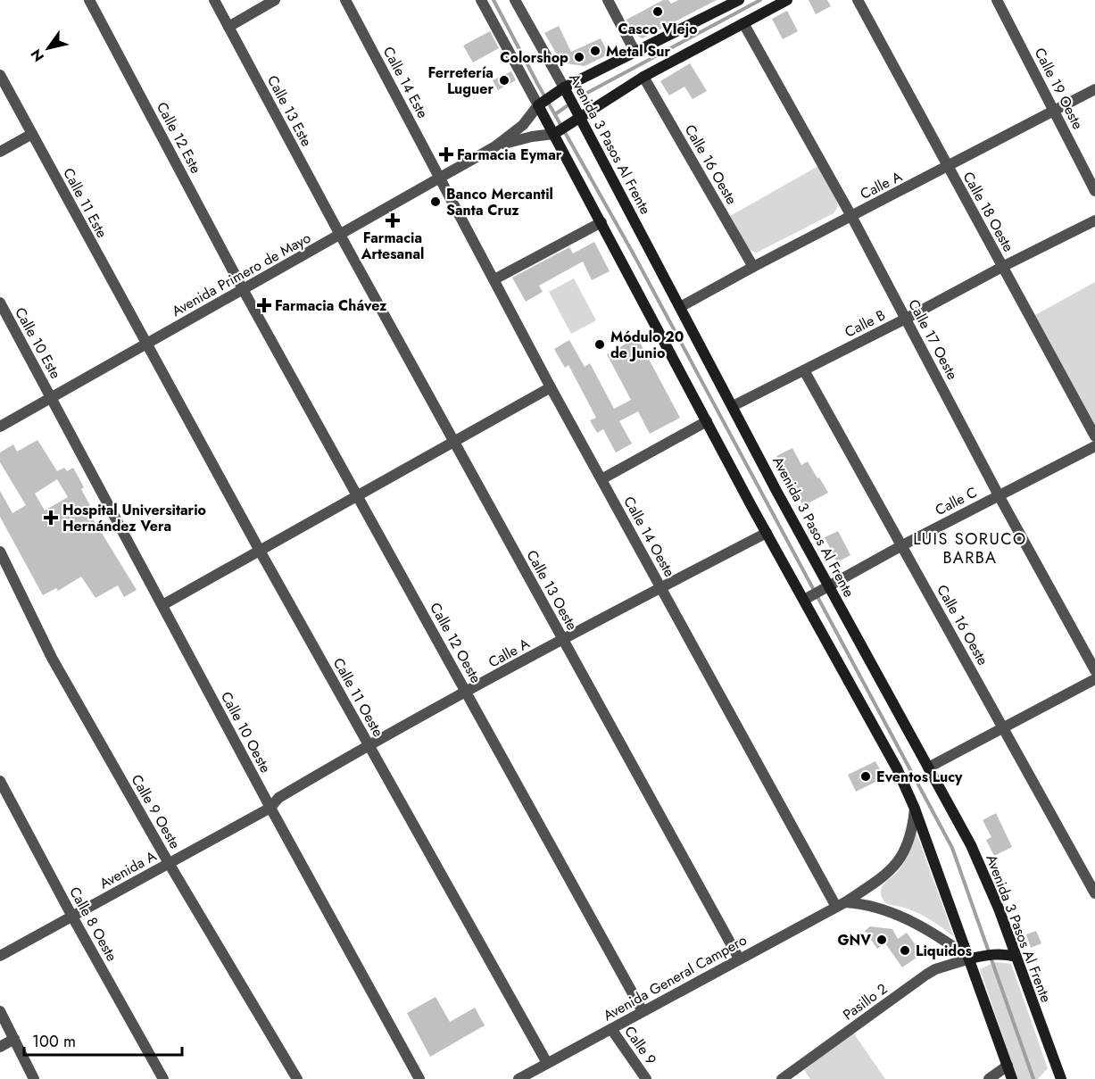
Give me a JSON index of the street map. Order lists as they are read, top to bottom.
{
  "streets": {
    "main road": ["Avenida 3 Pasos Al Frente"],
    "street": [
      "Calle 14 Este",
      "Calle 19 Oeste",
      "Calle 13 Este",
      "Calle 12 Este",
      "Calle 16 Oeste",
      "Calle A",
      "Calle 11 Este",
      "Calle 18 Oeste",
      "Avenida Primero de Mayo",
      "Calle B",
      "Calle 17 Oeste",
      "Calle 10 Este",
      "Calle C",
      "Calle 14 Oeste",
      "Calle 13 Oeste",
      "Calle 12 Oeste",
      "Calle 11 Oeste",
      "Calle 10 Oeste",
      "Calle 9 Oeste",
      "Avenida A",
      "Calle 8 Oeste",
      "Avenida General Campero",
      "Pasillo 2",
      "Calle 9"
    ]
  },
  "crossings": [
    ["Calle 14 Este", "Avenida Primero de Mayo"],
    ["Calle 14 Este", "Calle 14 Oeste"],
    ["Calle 19 Oeste", "Calle A"],
    ["Calle 13 Este", "Avenida Primero de Mayo"],
    ["Calle 13 Este", "Calle 13 Oeste"],
    ["Calle 12 Este", "Avenida Primero de Mayo"],
    ["Calle 12 Este", "Calle 12 Oeste"],
    ["Avenida 3 Pasos Al Frente", "Calle A"],
    ["Avenida 3 Pasos Al Frente", "Avenida Primero de Mayo"],
    ["Avenida 3 Pasos Al Frente", "Calle B"],
    ["Avenida 3 Pasos Al Frente", "Calle C"],
    ["Avenida 3 Pasos Al Frente", "Avenida General Campero"],
    ["Avenida 3 Pasos Al Frente", "Pasillo 2"],
    ["Calle 16 Oeste", "Calle A"],
    ["Calle 16 Oeste", "Calle B"],
    ["Calle 16 Oeste", "Calle C"],
    ["Calle A", "Calle 18 Oeste"],
    ["Calle A", "Calle 17 Oeste"],
    ["Calle A", "Calle 14 Oeste"],
    ["Calle A", "Calle 13 Oeste"],
    ["Calle A", "Calle 12 Oeste"],
    ["Calle A", "Calle 11 Oeste"],
    ["Calle A", "Calle 10 Oeste"],
    ["Calle A", "Avenida A"],
    ["Calle 11 Este", "Avenida Primero de Mayo"],
    ["Calle 11 Este", "Calle 11 Oeste"],
    ["Calle 18 Oeste", "Calle B"],
    ["Avenida Primero de Mayo", "Calle 10 Este"],
    ["Avenida Primero de Mayo", "Calle 14 Oeste"],
    ["Avenida Primero de Mayo", "Calle 13 Oeste"],
    ["Avenida Primero de Mayo", "Calle 12 Oeste"],
    ["Avenida Primero de Mayo", "Calle 11 Oeste"],
    ["Avenida Primero de Mayo", "Calle 10 Oeste"],
    ["Calle B", "Calle 17 Oeste"],
    ["Calle 17 Oeste", "Calle C"],
    ["Calle 10 Este", "Calle 10 Oeste"],
    ["Calle 14 Oeste", "Avenida General Campero"],
    ["Calle 13 Oeste", "Avenida General Campero"],
    ["Calle 12 Oeste", "Avenida General Campero"],
    ["Calle 11 Oeste", "Avenida General Campero"],
    ["Calle 10 Oeste", "Avenida A"],
    ["Calle 9 Oeste", "Avenida A"],
    ["Avenida A", "Calle 8 Oeste"],
    ["Avenida General Campero", "Calle 9"]
  ],
  "districts": ["LUIS SORUCO BARBA"],
  "places": {
    "other": [
      "Casco VIejo",
      "Metal Sur",
      "Colorshop",
      "Ferretería Luguer",
      "Banco Mercantil Santa Cruz",
      "Módulo 20 de Junio",
      "Eventos Lucy",
      "GNV",
      "Liquidos"
    ],
    "health": [
      "Farmacia Eymar",
      "Farmacia Artesanal",
      "Farmacia Chávez",
      "Hospital Universitario Hernández Vera"
    ]
  },
  "scale_bar": "100 m",
  "north": "bottom left"
}
